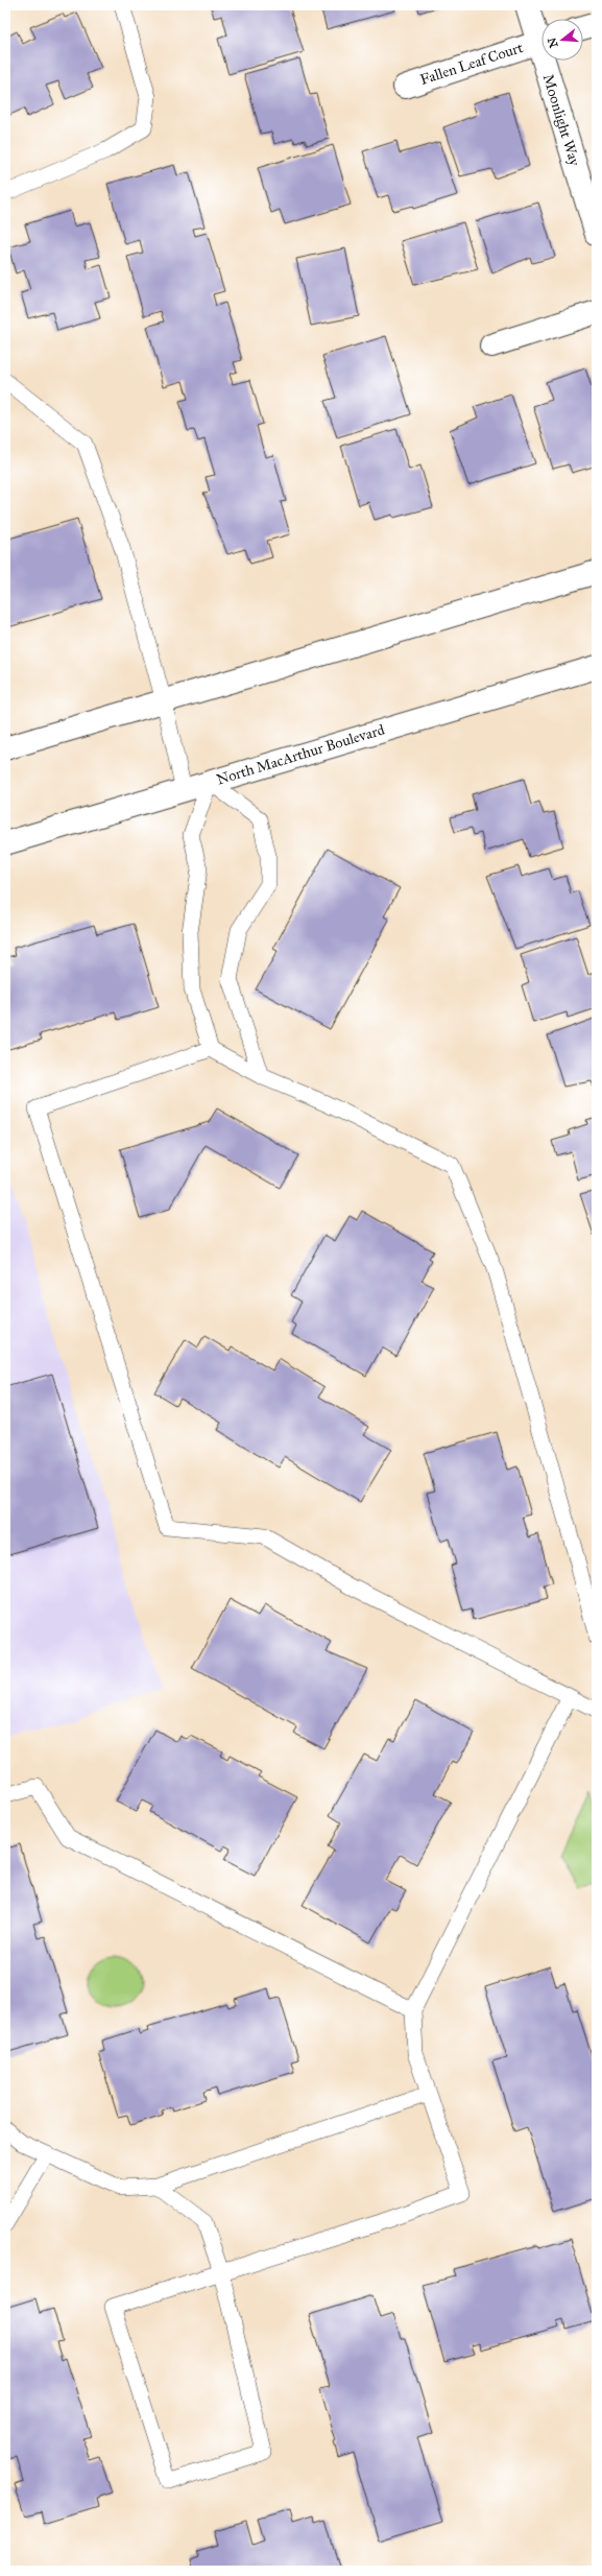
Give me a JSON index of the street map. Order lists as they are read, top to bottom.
{
  "streets": {
    "main road": ["Fallen Leaf Court", "Moonlight Way", "North MacArthur Boulevard"]
  },
  "north": "left"
}
